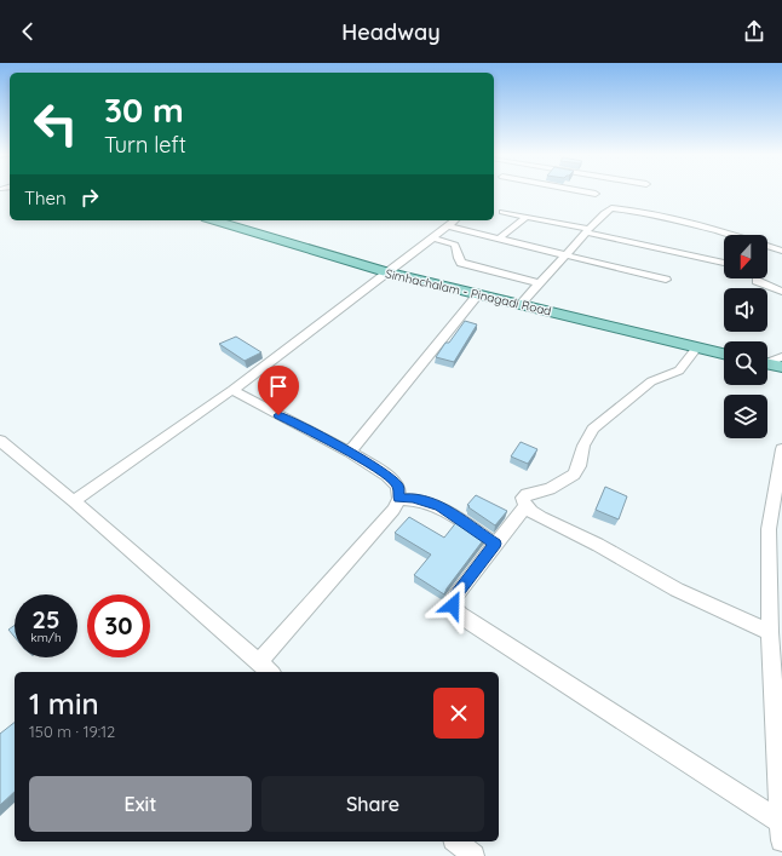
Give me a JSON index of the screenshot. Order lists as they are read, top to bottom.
{
  "streets": {
    "main road": ["Simhachalam - Pinagadi Road"]
  },
  "north": "bottom",
  "page": {
    "header": "Headway",
    "turn": ["30 m", "Turn left"],
    "then": "Then",
    "speed": "25 km/h",
    "limit": "30",
    "heading": ["1 min", "150 m · 19:12"],
    "buttons": ["Exit", "Share"]
  }
}
